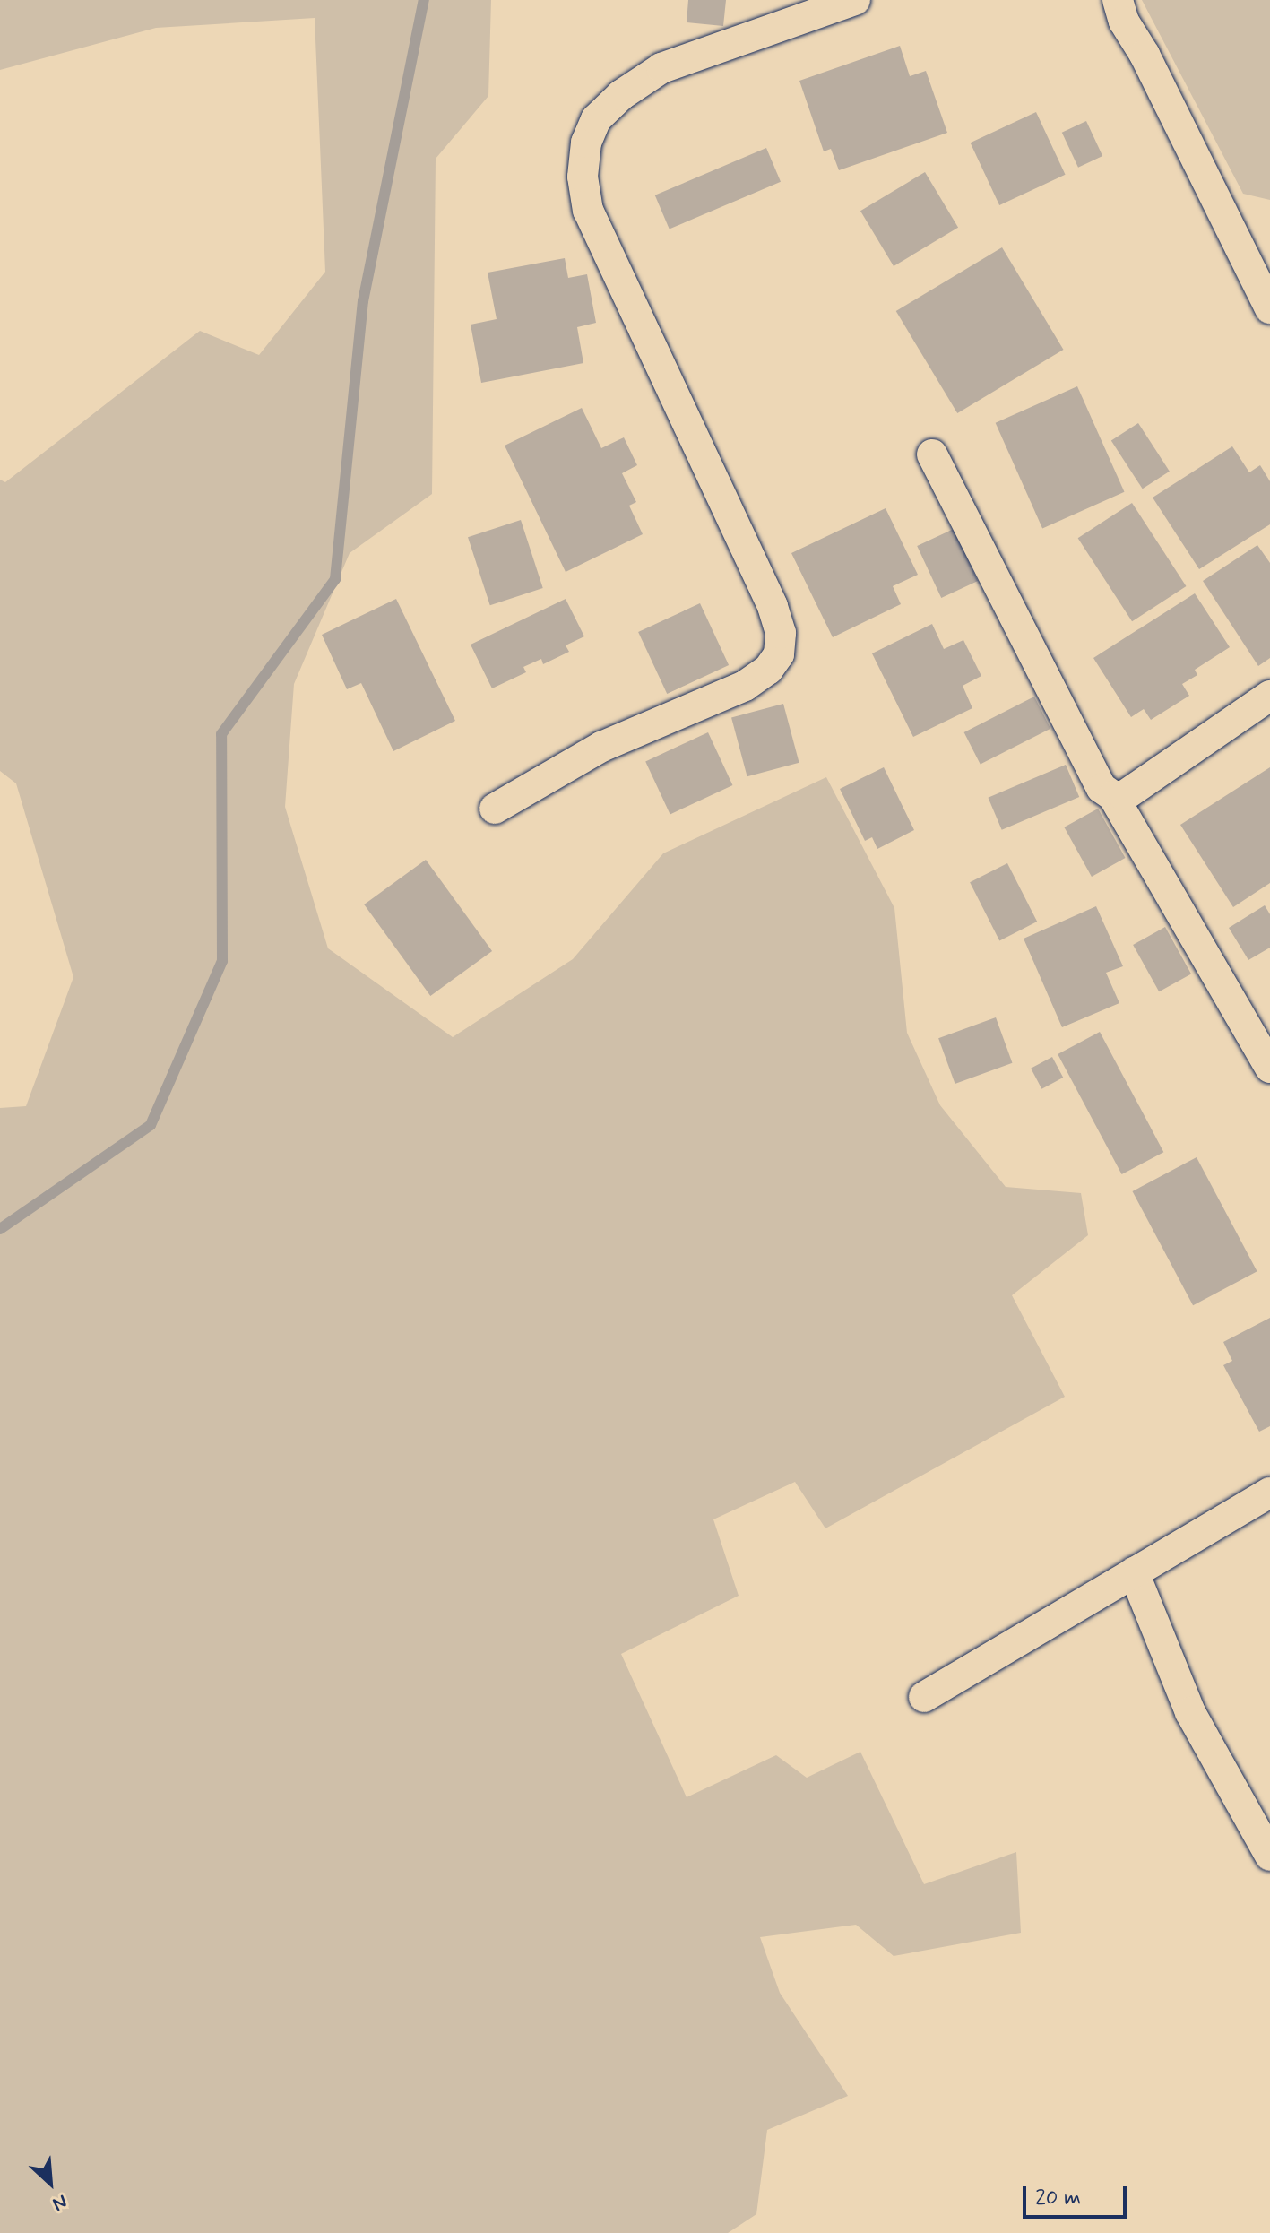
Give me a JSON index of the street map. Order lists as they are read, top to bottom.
{
  "scale_bar": "20 m",
  "north": "bottom right"
}
